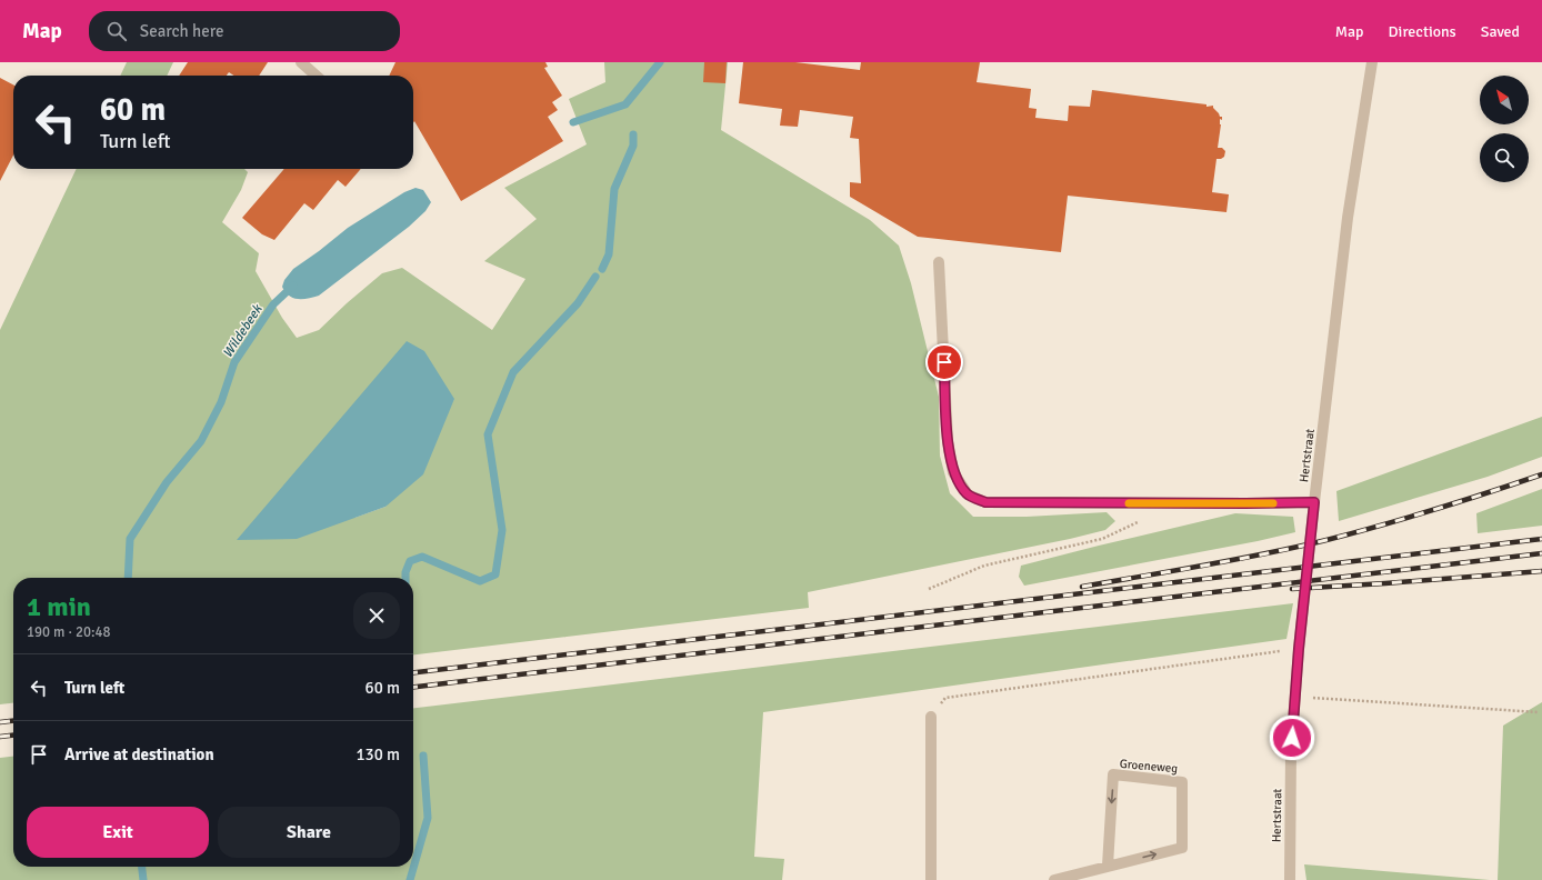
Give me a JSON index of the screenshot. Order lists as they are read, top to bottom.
{
  "streets": {
    "street": ["Hertstraat", "Groeneweg"]
  },
  "water": ["Wildebeek"],
  "north": "top left",
  "page": {
    "header": "Map",
    "search": "Search here",
    "nav": ["Map", "Directions", "Saved"],
    "turn": ["60 m", "Turn left"],
    "heading": ["1 min", "190 m · 20:48"],
    "list": [
      {
        "name": "Turn left",
        "value": "60 m"
      },
      {
        "name": "Arrive at destination",
        "value": "130 m"
      }
    ],
    "buttons": ["Exit", "Share"]
  }
}
